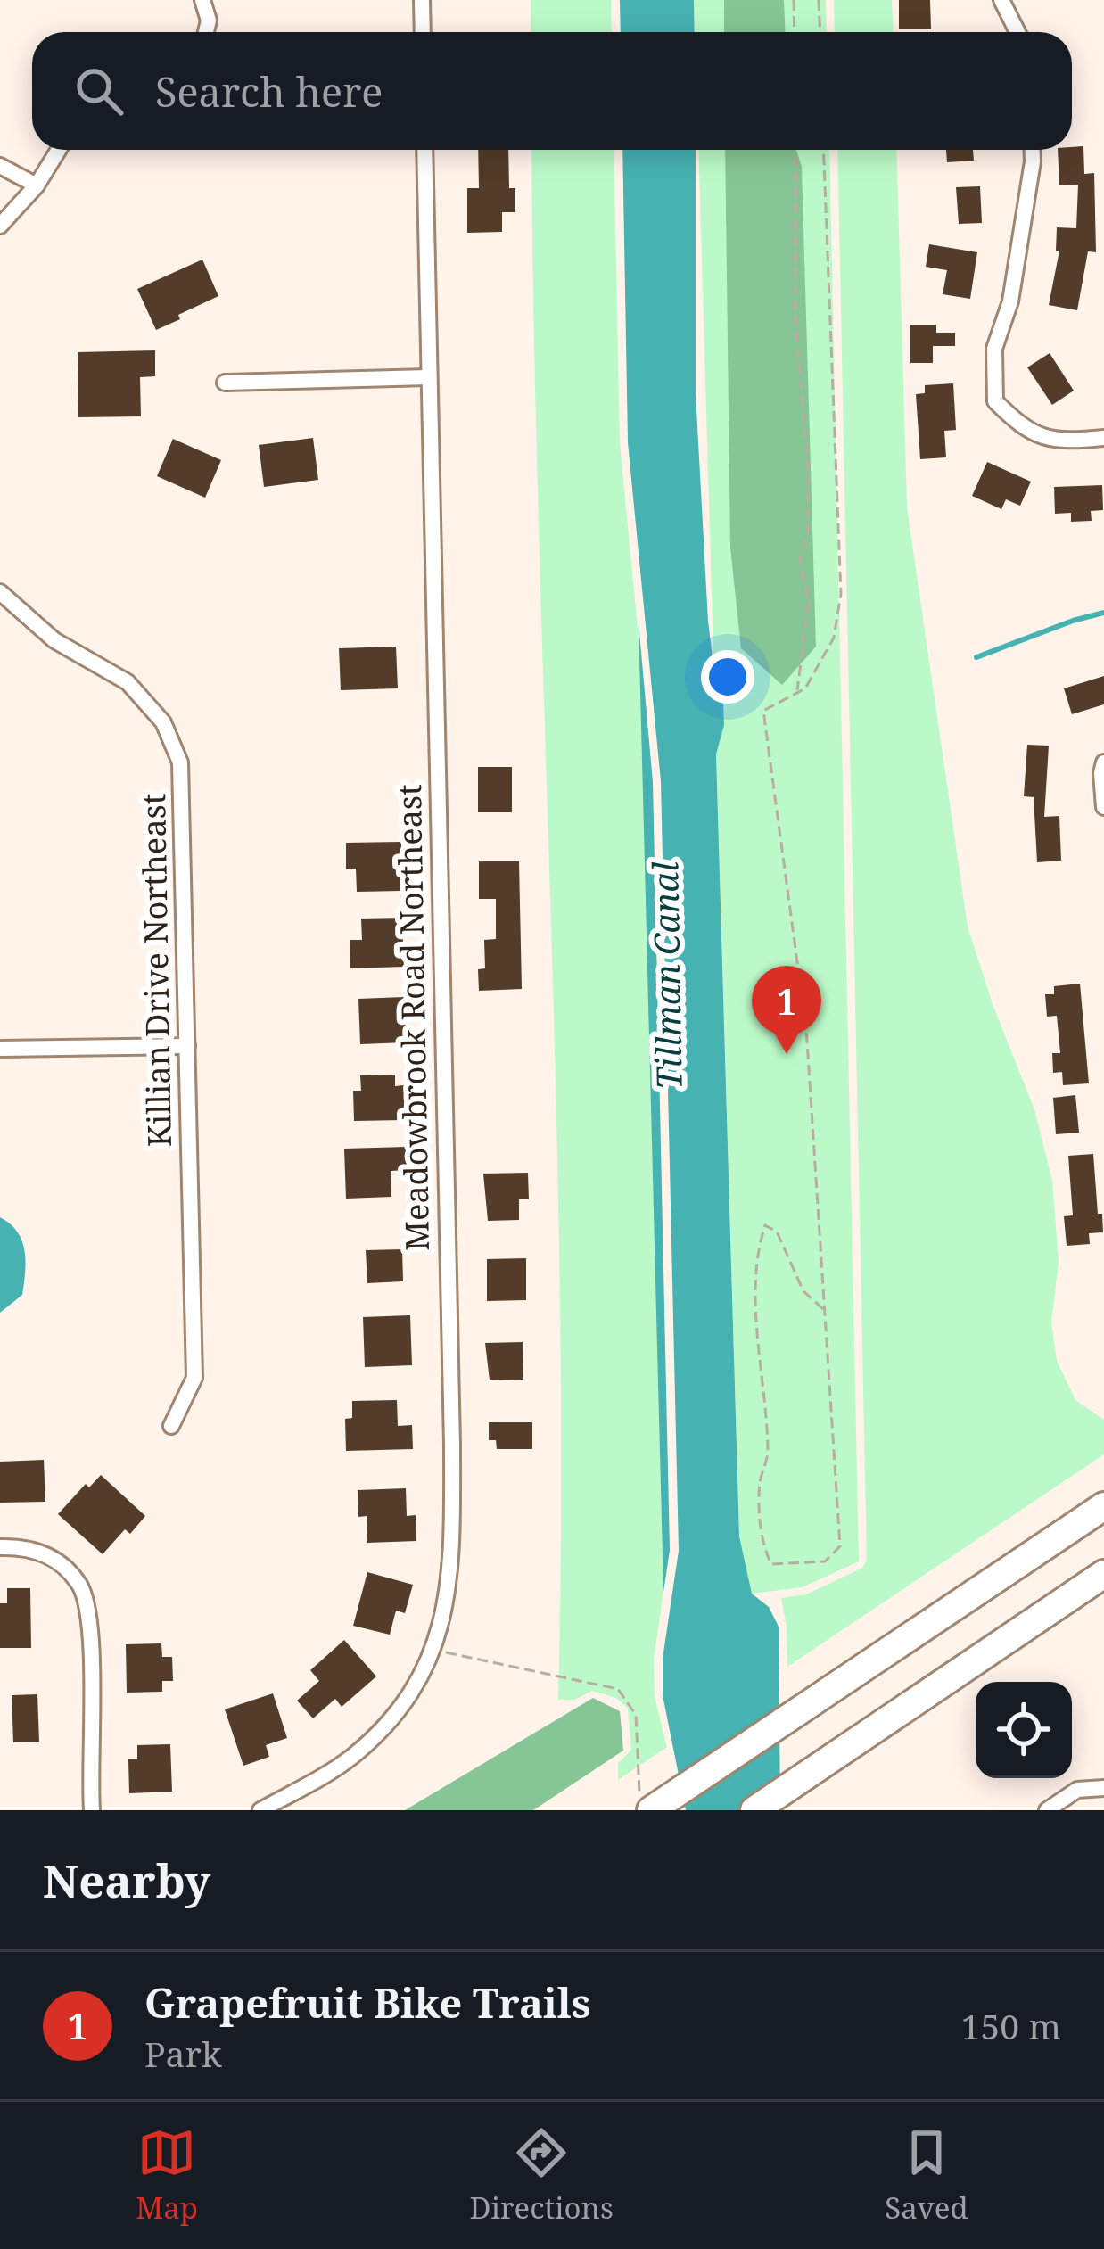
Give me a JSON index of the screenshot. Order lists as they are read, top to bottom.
{
  "streets": {
    "street": ["Killian Drive Northeast", "Meadowbrook Road Northeast"]
  },
  "water": ["Tillman Canal"],
  "page": {
    "search": "Search here",
    "pins": "1",
    "heading": "Nearby",
    "list": [
      {
        "mark": "1",
        "name": "Grapefruit Bike Trails",
        "note": "Park",
        "value": "150 m"
      }
    ],
    "nav": ["Map", "Directions", "Saved"]
  }
}
